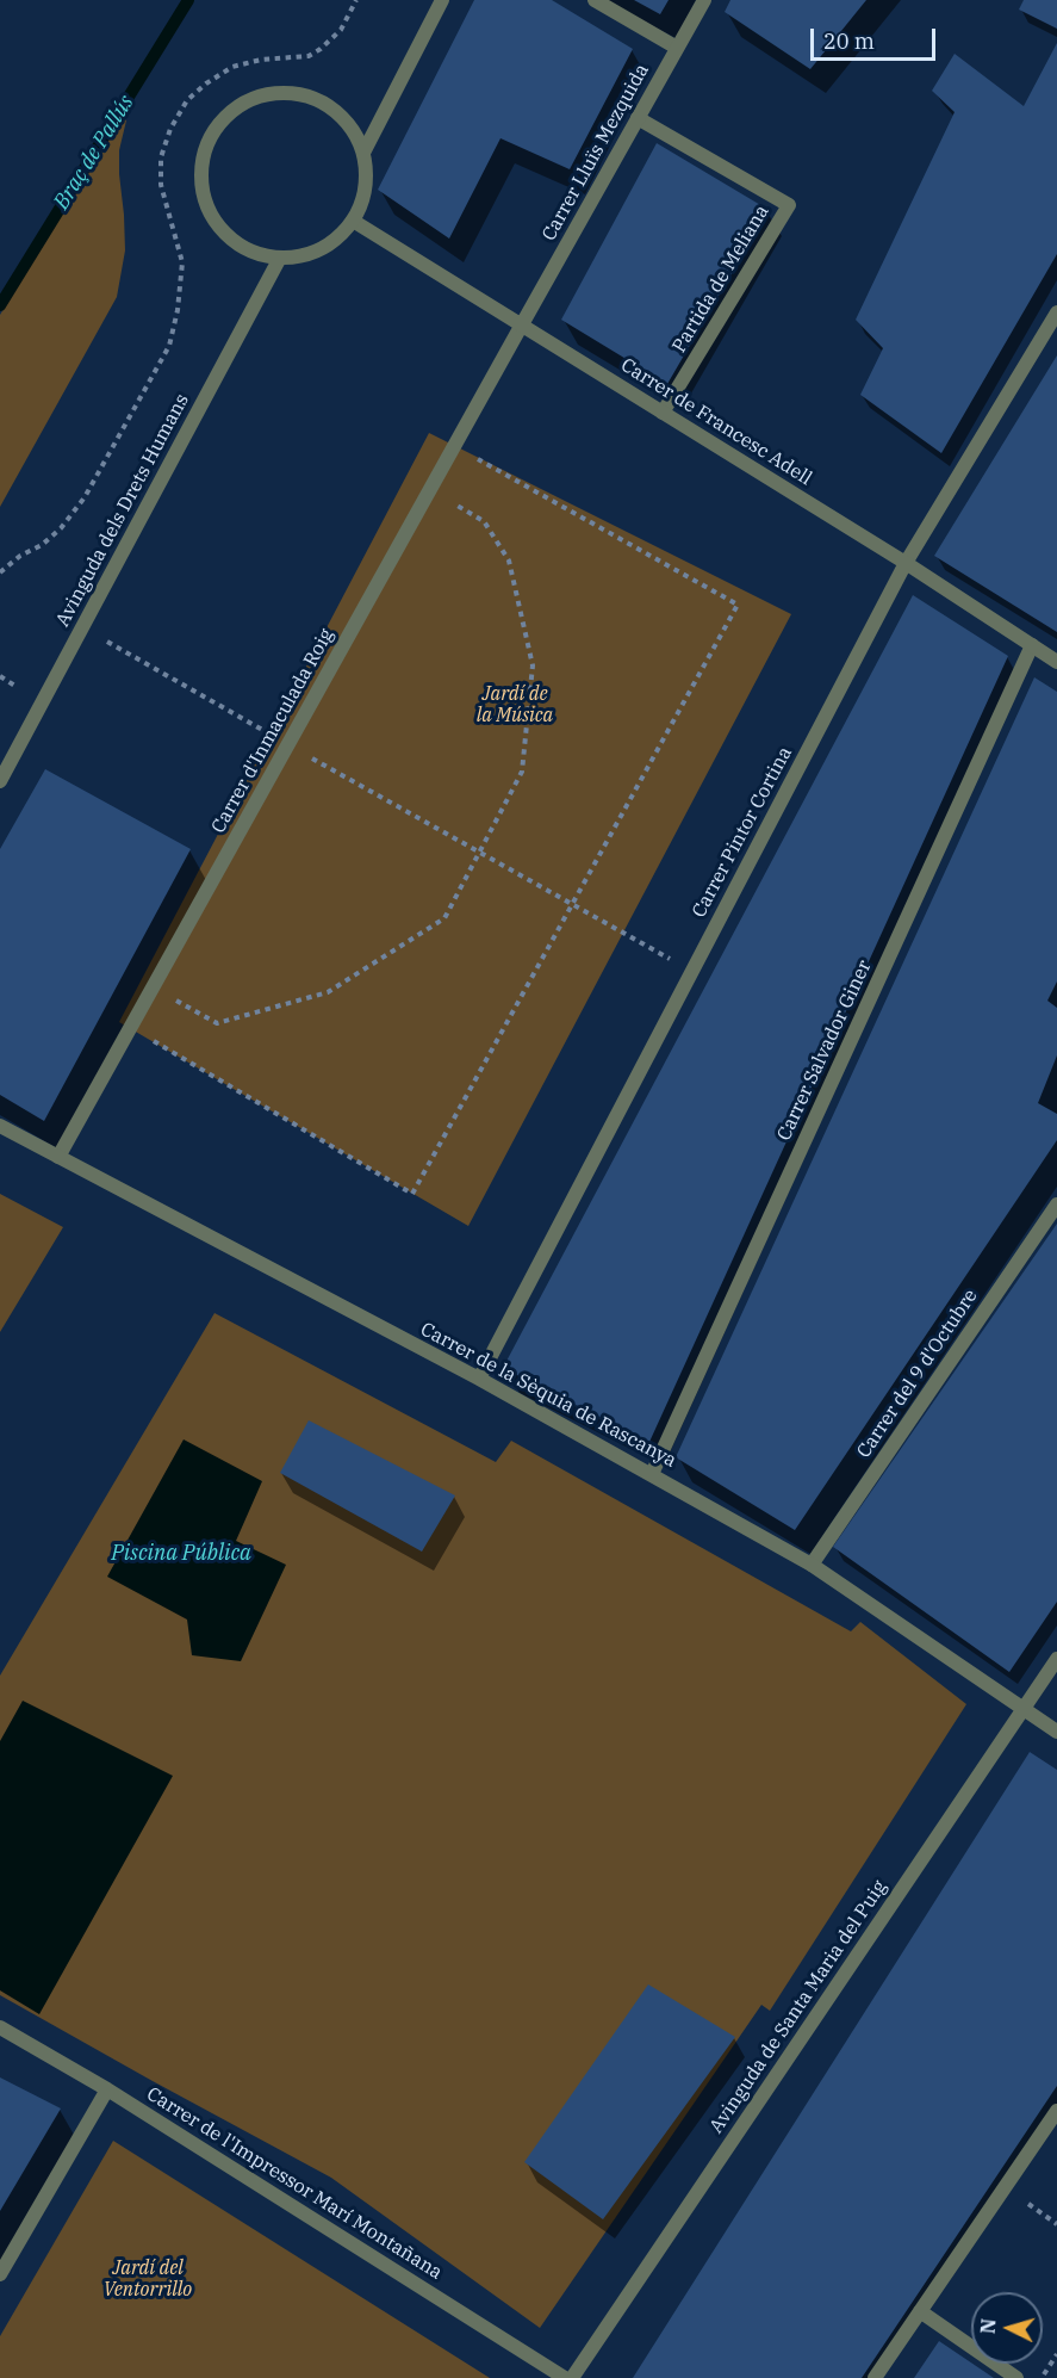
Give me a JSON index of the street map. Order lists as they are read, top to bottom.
{
  "streets": {
    "street": [
      "Carrer Lluïs Mezquida",
      "Partida de Meliana",
      "Carrer de Francesc Adell",
      "Avinguda dels Drets Humans",
      "Carrer d'Inmaculada Roig",
      "Carrer Pintor Cortina",
      "Carrer Salvador Giner",
      "Carrer del 9 d'Octubre",
      "Carrer de la Sèquia de Rascanya",
      "Avinguda de Santa Maria del Puig",
      "Carrer de l'Impressor Marí Montañana"
    ]
  },
  "crossings": [
    ["Carrer Lluïs Mezquida", "Partida de Meliana"],
    ["Carrer Lluïs Mezquida", "Carrer de Francesc Adell"],
    ["Carrer Lluïs Mezquida", "Carrer d'Inmaculada Roig"],
    ["Partida de Meliana", "Carrer de Francesc Adell"],
    ["Carrer de Francesc Adell", "Avinguda dels Drets Humans"],
    ["Carrer de Francesc Adell", "Carrer d'Inmaculada Roig"],
    ["Carrer de Francesc Adell", "Carrer Pintor Cortina"],
    ["Carrer de Francesc Adell", "Carrer Salvador Giner"],
    ["Carrer d'Inmaculada Roig", "Carrer de la Sèquia de Rascanya"],
    ["Carrer Pintor Cortina", "Carrer de la Sèquia de Rascanya"],
    ["Carrer Salvador Giner", "Carrer de la Sèquia de Rascanya"],
    ["Carrer del 9 d'Octubre", "Carrer de la Sèquia de Rascanya"],
    ["Carrer de la Sèquia de Rascanya", "Avinguda de Santa Maria del Puig"]
  ],
  "water": ["Braç de Pallús", "Piscina Pública"],
  "parks": ["Jardí de la Música", "Jardí del Ventorrillo"],
  "scale_bar": "20 m",
  "north": "left"
}
